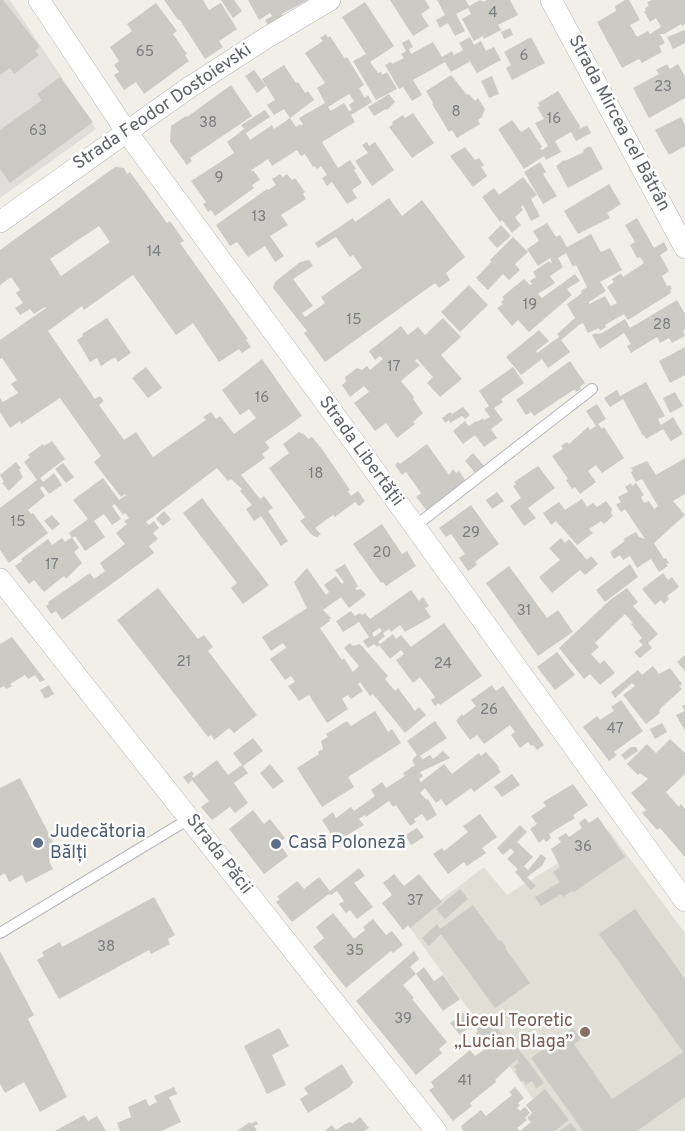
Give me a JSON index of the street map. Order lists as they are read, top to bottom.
{
  "streets": {
    "street": [
      "Strada Fеodor Dostoievski",
      "Strada Mircea cel Bătrân",
      "Strada Libertății",
      "Strada Păcii"
    ]
  },
  "crossings": [
    ["Strada Fеodor Dostoievski", "Strada Libertății"]
  ],
  "places": ["Judecătoria Bălți", "Casā Polonezā", "Liceul Teoretic „Lucian Blaga”"],
  "house_numbers": [
    "4",
    "65",
    "6",
    "23",
    "8",
    "16",
    "38",
    "63",
    "9",
    "13",
    "14",
    "19",
    "15",
    "28",
    "17",
    "16",
    "18",
    "15",
    "29",
    "20",
    "17",
    "31",
    "21",
    "24",
    "26",
    "47",
    "36",
    "37",
    "38",
    "35",
    "39",
    "41"
  ]
}
